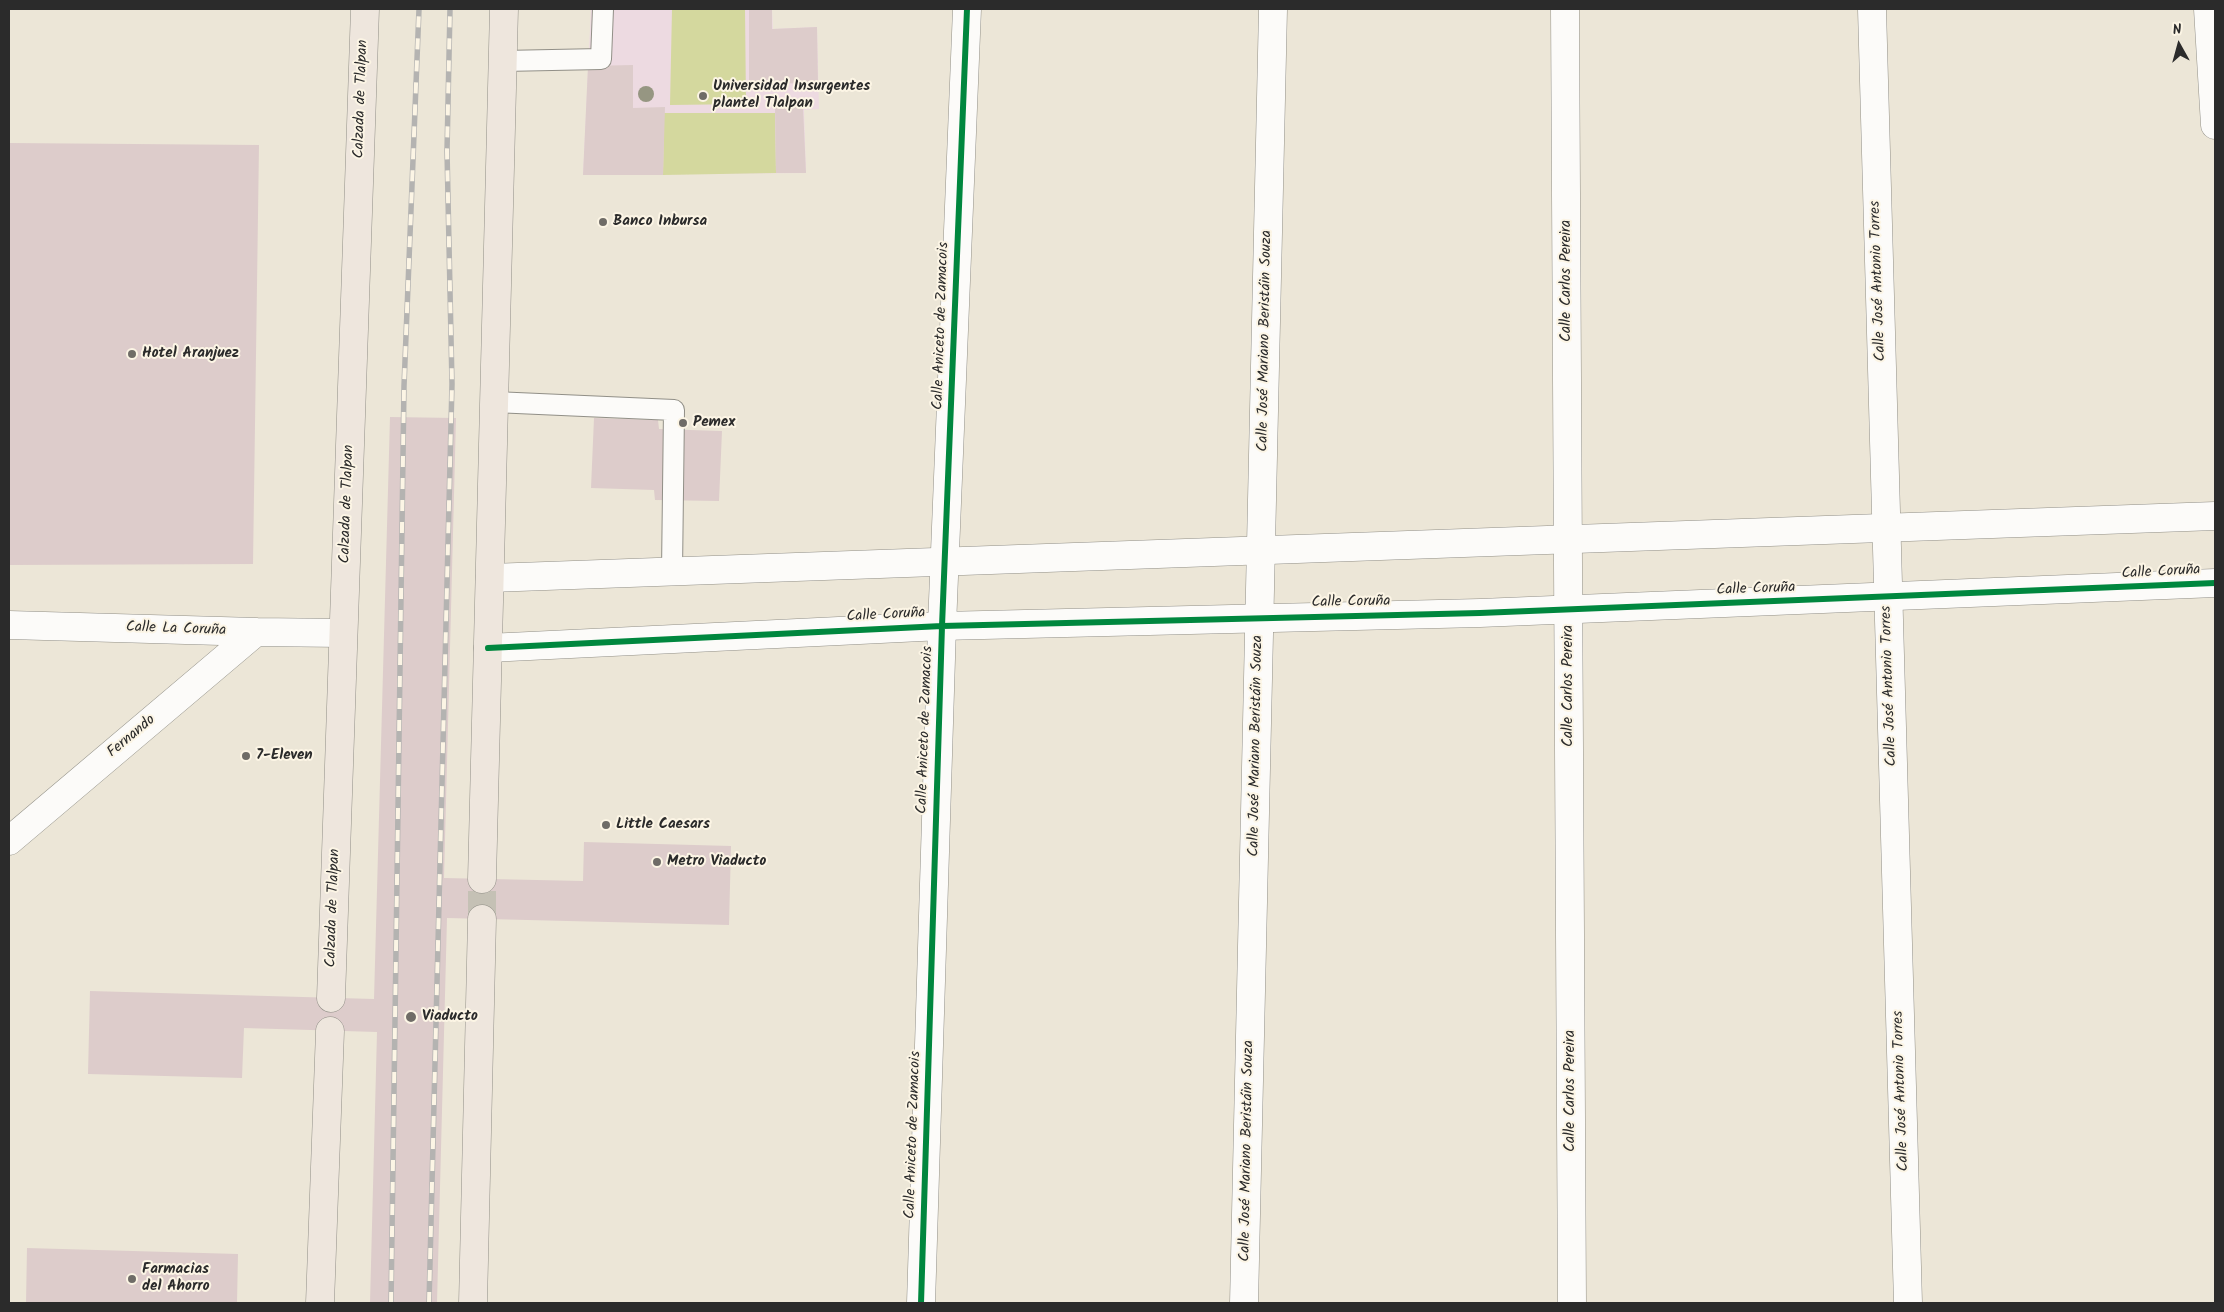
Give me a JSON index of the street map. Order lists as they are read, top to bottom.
{
  "streets": {
    "highway": ["Calzada de Tlalpan"],
    "street": [
      "Calle Carlos Pereira",
      "Calle José Antonio Torres",
      "Calle Aniceto de Zamacois",
      "Calle José Mariano Beristáin Souza",
      "Calle Coruña",
      "Calle La Coruña",
      "Fernando"
    ]
  },
  "crossings": [
    ["Calzada de Tlalpan", "Calle La Coruña"],
    ["Calle Carlos Pereira", "Calle Coruña"],
    ["Calle José Antonio Torres", "Calle Coruña"],
    ["Calle Aniceto de Zamacois", "Calle Coruña"],
    ["Calle José Mariano Beristáin Souza", "Calle Coruña"],
    ["Calle La Coruña", "Fernando"]
  ],
  "places": [
    "Universidad Insurgentes plantel Tlalpan",
    "Banco Inbursa",
    "Hotel Aranjuez",
    "Pemex",
    "7-Eleven",
    "Little Caesars",
    "Metro Viaducto",
    "Viaducto",
    "Farmacias del Ahorro"
  ],
  "north": "top"
}
